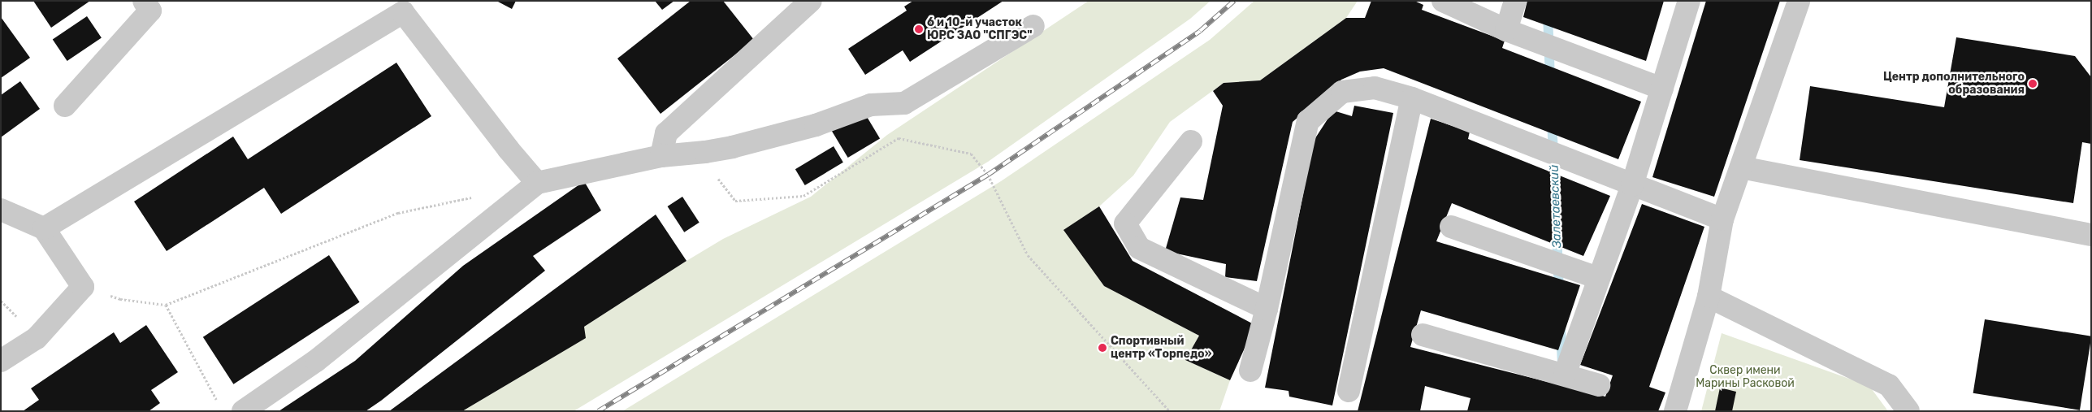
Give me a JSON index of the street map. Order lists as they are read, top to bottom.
{
  "water": ["Залетаевский"],
  "parks": ["Сквер имени Марины Расковой"],
  "places": ["6 и 10-й участок ЮРС ЗАО \"СПГЭС\"", "Центр дополнительного образования", "Спортивный центр «Торпедо»"]
}
